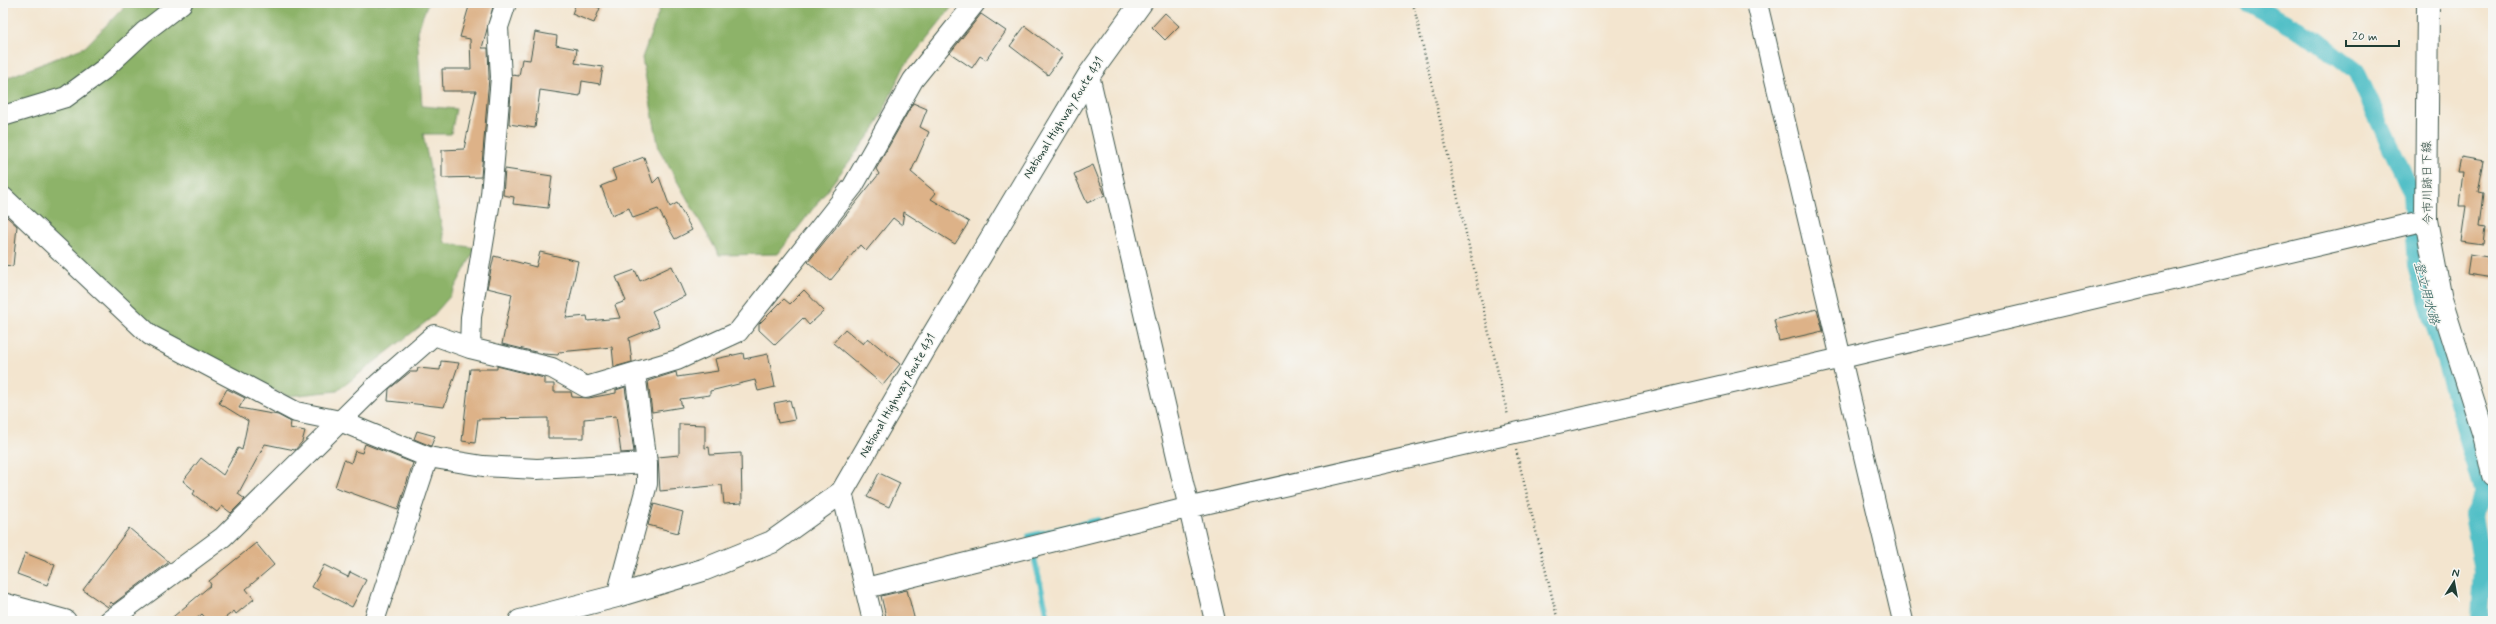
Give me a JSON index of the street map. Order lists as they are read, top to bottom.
{
  "streets": {
    "main road": ["National Highway Route 431", "今市川跡日下線"]
  },
  "water": ["登立用水路"],
  "scale_bar": "20 m",
  "north": "top"
}
